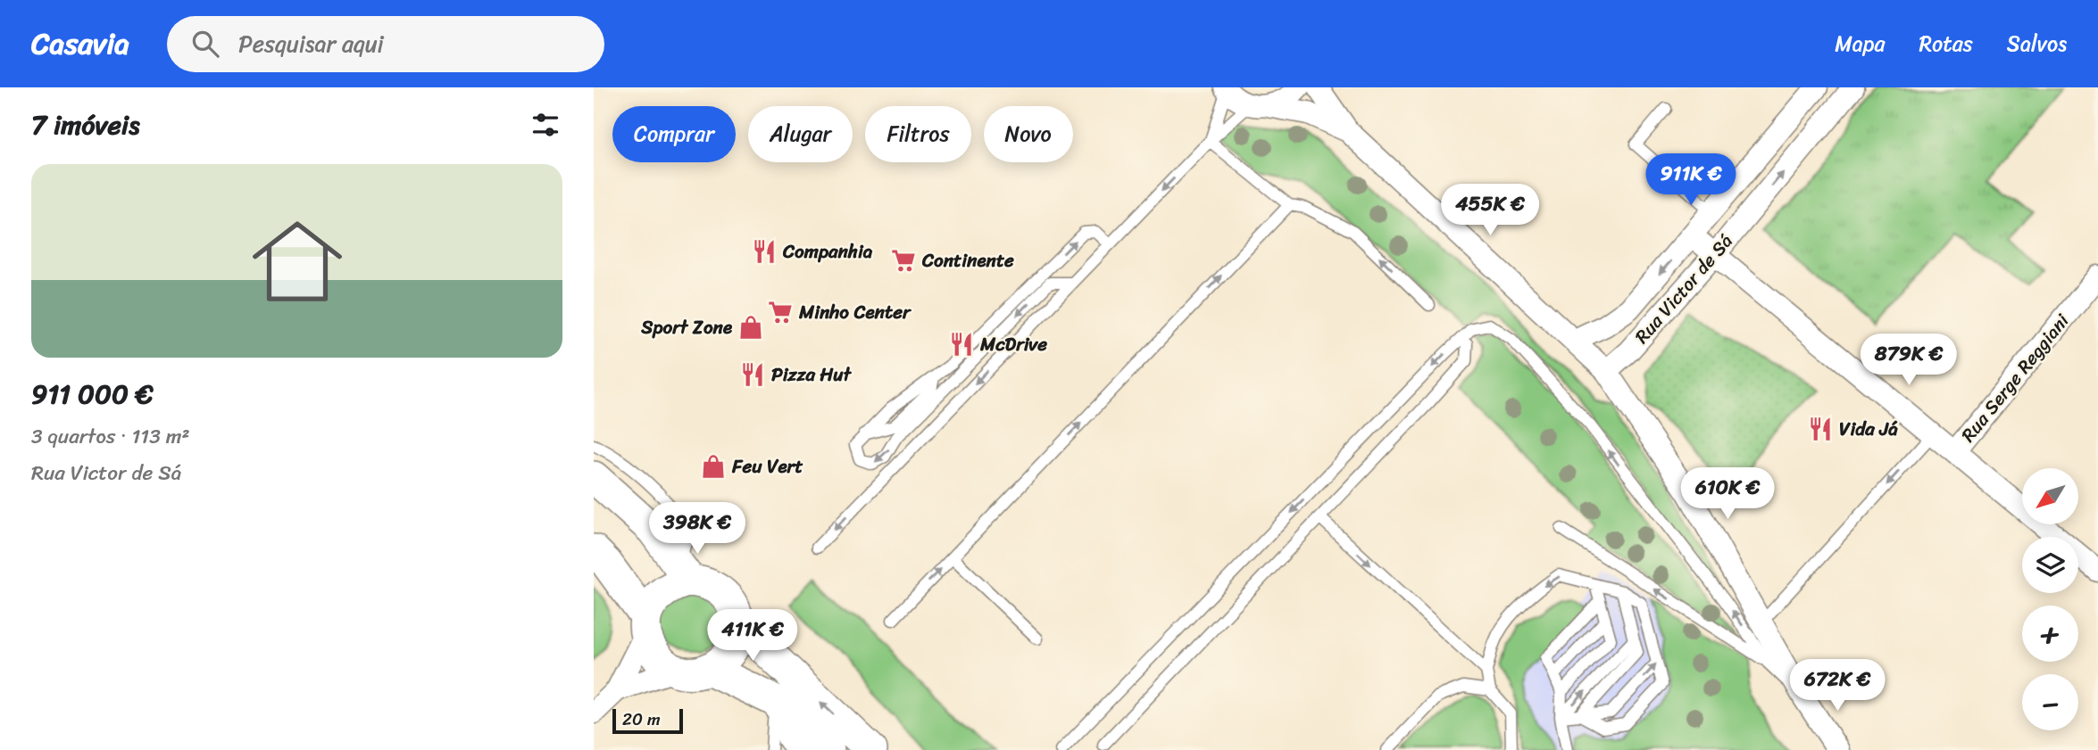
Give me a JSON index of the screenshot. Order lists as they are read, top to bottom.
{
  "streets": {
    "street": ["Rua Victor de Sá", "Rua Serge Reggiani"]
  },
  "places": {
    "restaurant": [
      "Companhia",
      "McDrive",
      "Pizza Hut",
      "Vida Já"
    ],
    "supermarket": ["Continente", "Minho Center"],
    "shop": ["Sport Zone", "Feu Vert"]
  },
  "scale_bar": "20 m",
  "north": "bottom left",
  "page": {
    "header": "Casavia",
    "search": "Pesquisar aqui",
    "nav": ["Mapa", "Rotas", "Salvos"],
    "heading": "7 imóveis",
    "chip": [
      "Comprar",
      "Alugar",
      "Filtros",
      "Novo"
    ],
    "price": [
      "911K €",
      "455K €",
      "879K €",
      "610K €",
      "398K €",
      "411K €",
      "672K €"
    ],
    "list": [
      {
        "name": "911 000 €",
        "note": "3 quartos · 113 m² · Rua Victor de Sá"
      }
    ],
    "map_buttons": ["+", "−"],
    "scale": "20 m"
  }
}
